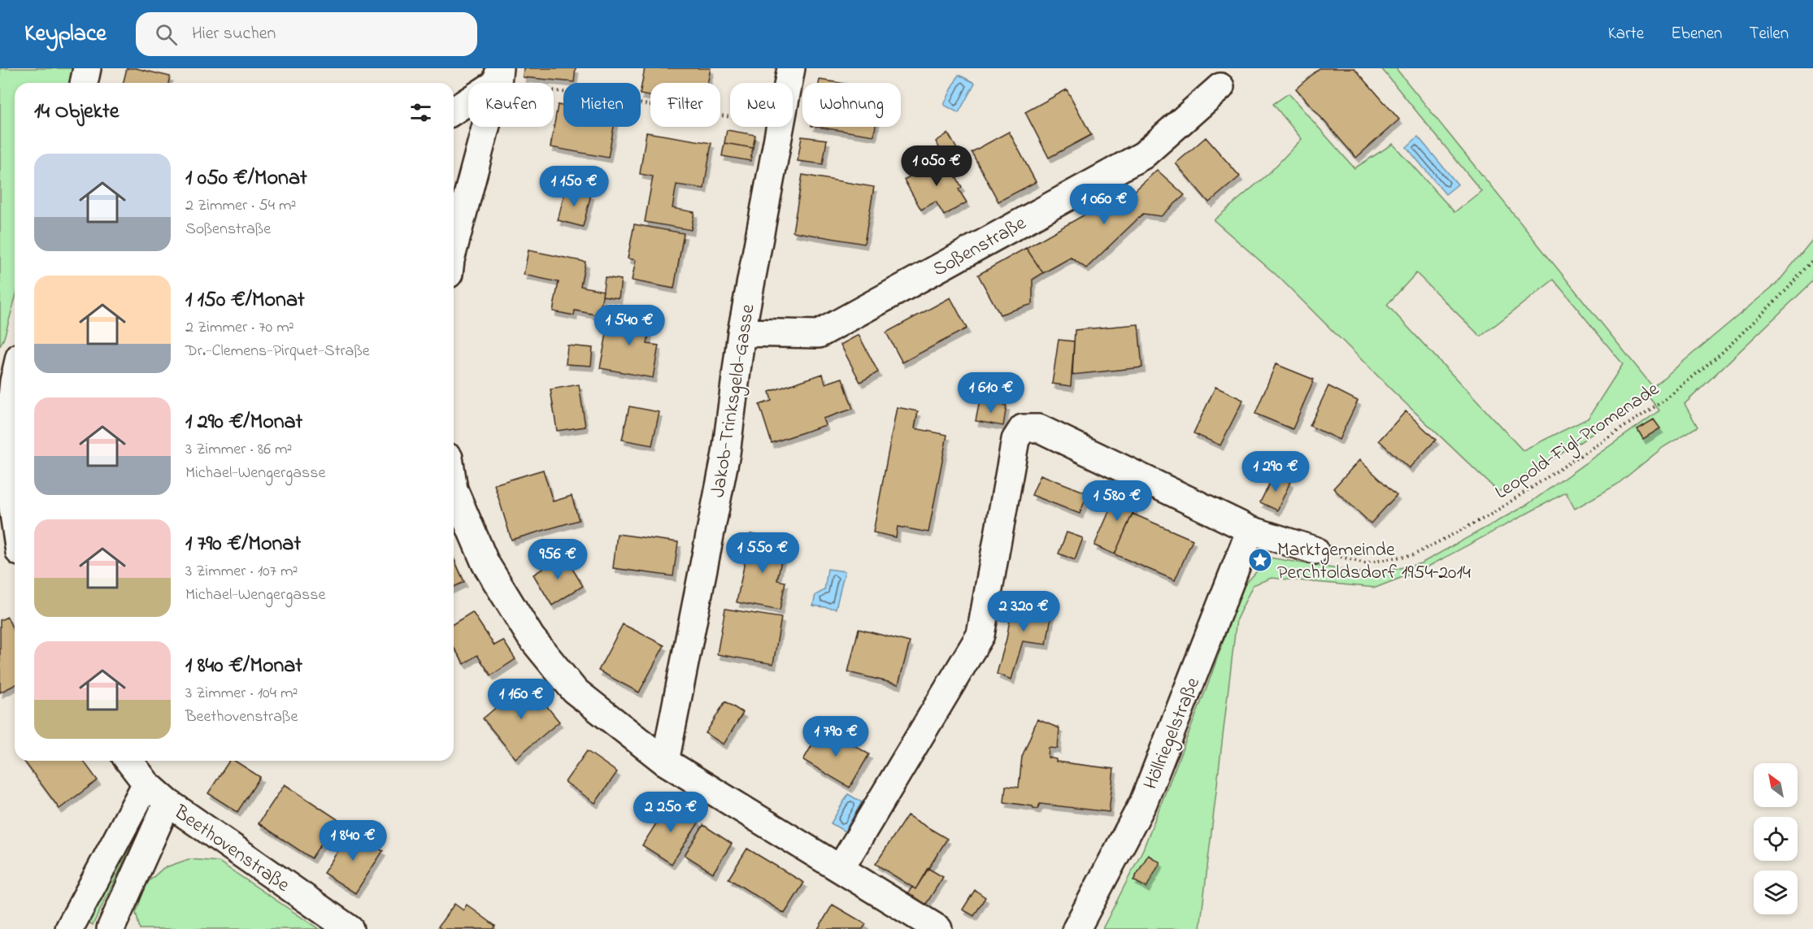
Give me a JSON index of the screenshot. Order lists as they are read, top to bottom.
{
  "streets": {
    "street": [
      "Soßenstraße",
      "Jakob-Trinksgeld-Gasse",
      "Höllriegelstraße",
      "Beethovenstraße"
    ],
    "path": ["Leopold-Figl-Promenade"]
  },
  "crossings": [
    ["Soßenstraße", "Jakob-Trinksgeld-Gasse"]
  ],
  "places": {
    "place": ["Marktgemeinde Perchtoldsdorf 1954–2014"]
  },
  "north": "top left",
  "page": {
    "header": "Keyplace",
    "search": "Hier suchen",
    "nav": ["Karte", "Ebenen", "Teilen"],
    "chip": [
      "Kaufen",
      "Mieten",
      "Filter",
      "Neu",
      "Wohnung"
    ],
    "heading": "14 Objekte",
    "list": [
      {
        "name": "1 050 €/Monat",
        "note": "2 Zimmer · 54 m² · Soßenstraße"
      },
      {
        "name": "1 150 €/Monat",
        "note": "2 Zimmer · 70 m² · Dr.-Clemens-Pirquet-Straße"
      },
      {
        "name": "1 290 €/Monat",
        "note": "3 Zimmer · 86 m² · Michael-Wengergasse"
      },
      {
        "name": "1 790 €/Monat",
        "note": "3 Zimmer · 107 m² · Michael-Wengergasse"
      },
      {
        "name": "1 840 €/Monat",
        "note": "3 Zimmer · 104 m² · Beethovenstraße"
      }
    ],
    "price": [
      "1 050 €",
      "1 150 €",
      "1 060 €",
      "1 540 €",
      "1 610 €",
      "1 290 €",
      "1 580 €",
      "1 550 €",
      "956 €",
      "2 320 €",
      "1 160 €",
      "1 790 €",
      "2 250 €",
      "1 840 €"
    ]
  }
}
